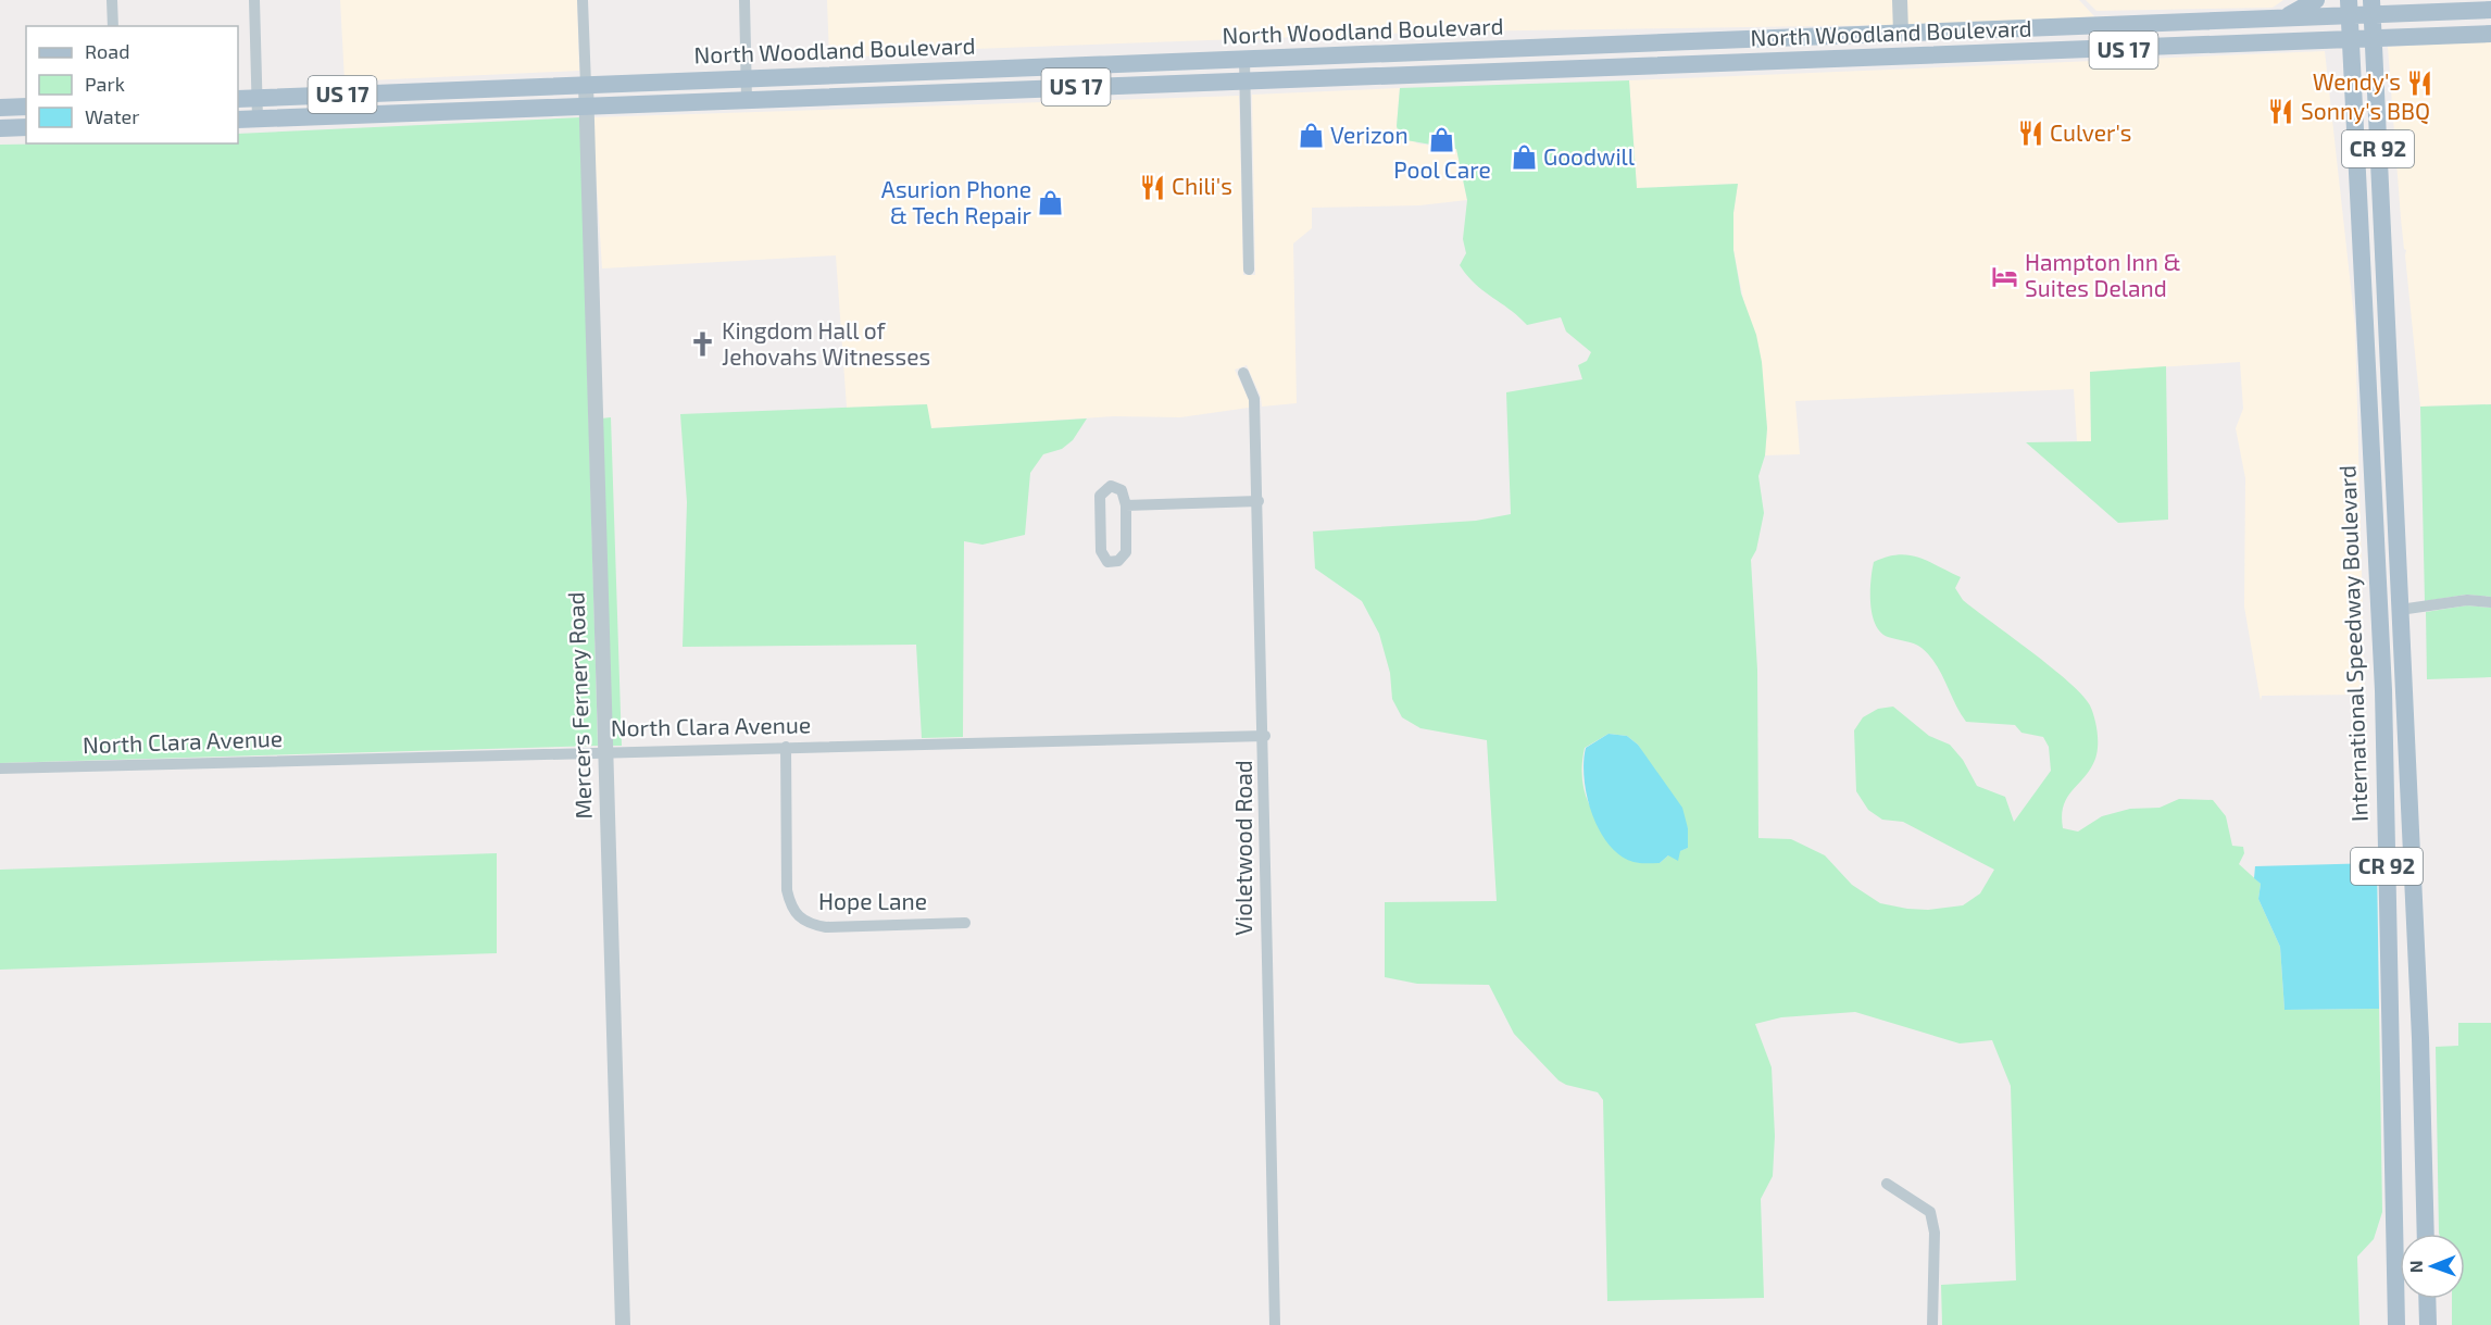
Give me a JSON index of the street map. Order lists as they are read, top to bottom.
{
  "streets": {
    "main road": [
      "North Woodland Boulevard",
      "US 17",
      "CR 92",
      "International Speedway Boulevard"
    ],
    "street": [
      "Mercers Fernery Road",
      "North Clara Avenue",
      "Violetwood Road",
      "Hope Lane"
    ]
  },
  "crossings": [
    ["North Woodland Boulevard", "International Speedway Boulevard"],
    ["North Woodland Boulevard", "Mercers Fernery Road"],
    ["Mercers Fernery Road", "North Clara Avenue"],
    ["North Clara Avenue", "Violetwood Road"],
    ["North Clara Avenue", "Hope Lane"]
  ],
  "places": {
    "restaurant": [
      "Wendy's",
      "Sonny's BBQ",
      "Culver's",
      "Chili's"
    ],
    "shop": [
      "Verizon",
      "Pool Care",
      "Goodwill",
      "Asurion Phone & Tech Repair"
    ],
    "hotel": ["Hampton Inn & Suites Deland"],
    "church": ["Kingdom Hall of Jehovahs Witnesses"]
  },
  "legend": ["Road", "Park", "Water"],
  "north": "left"
}
